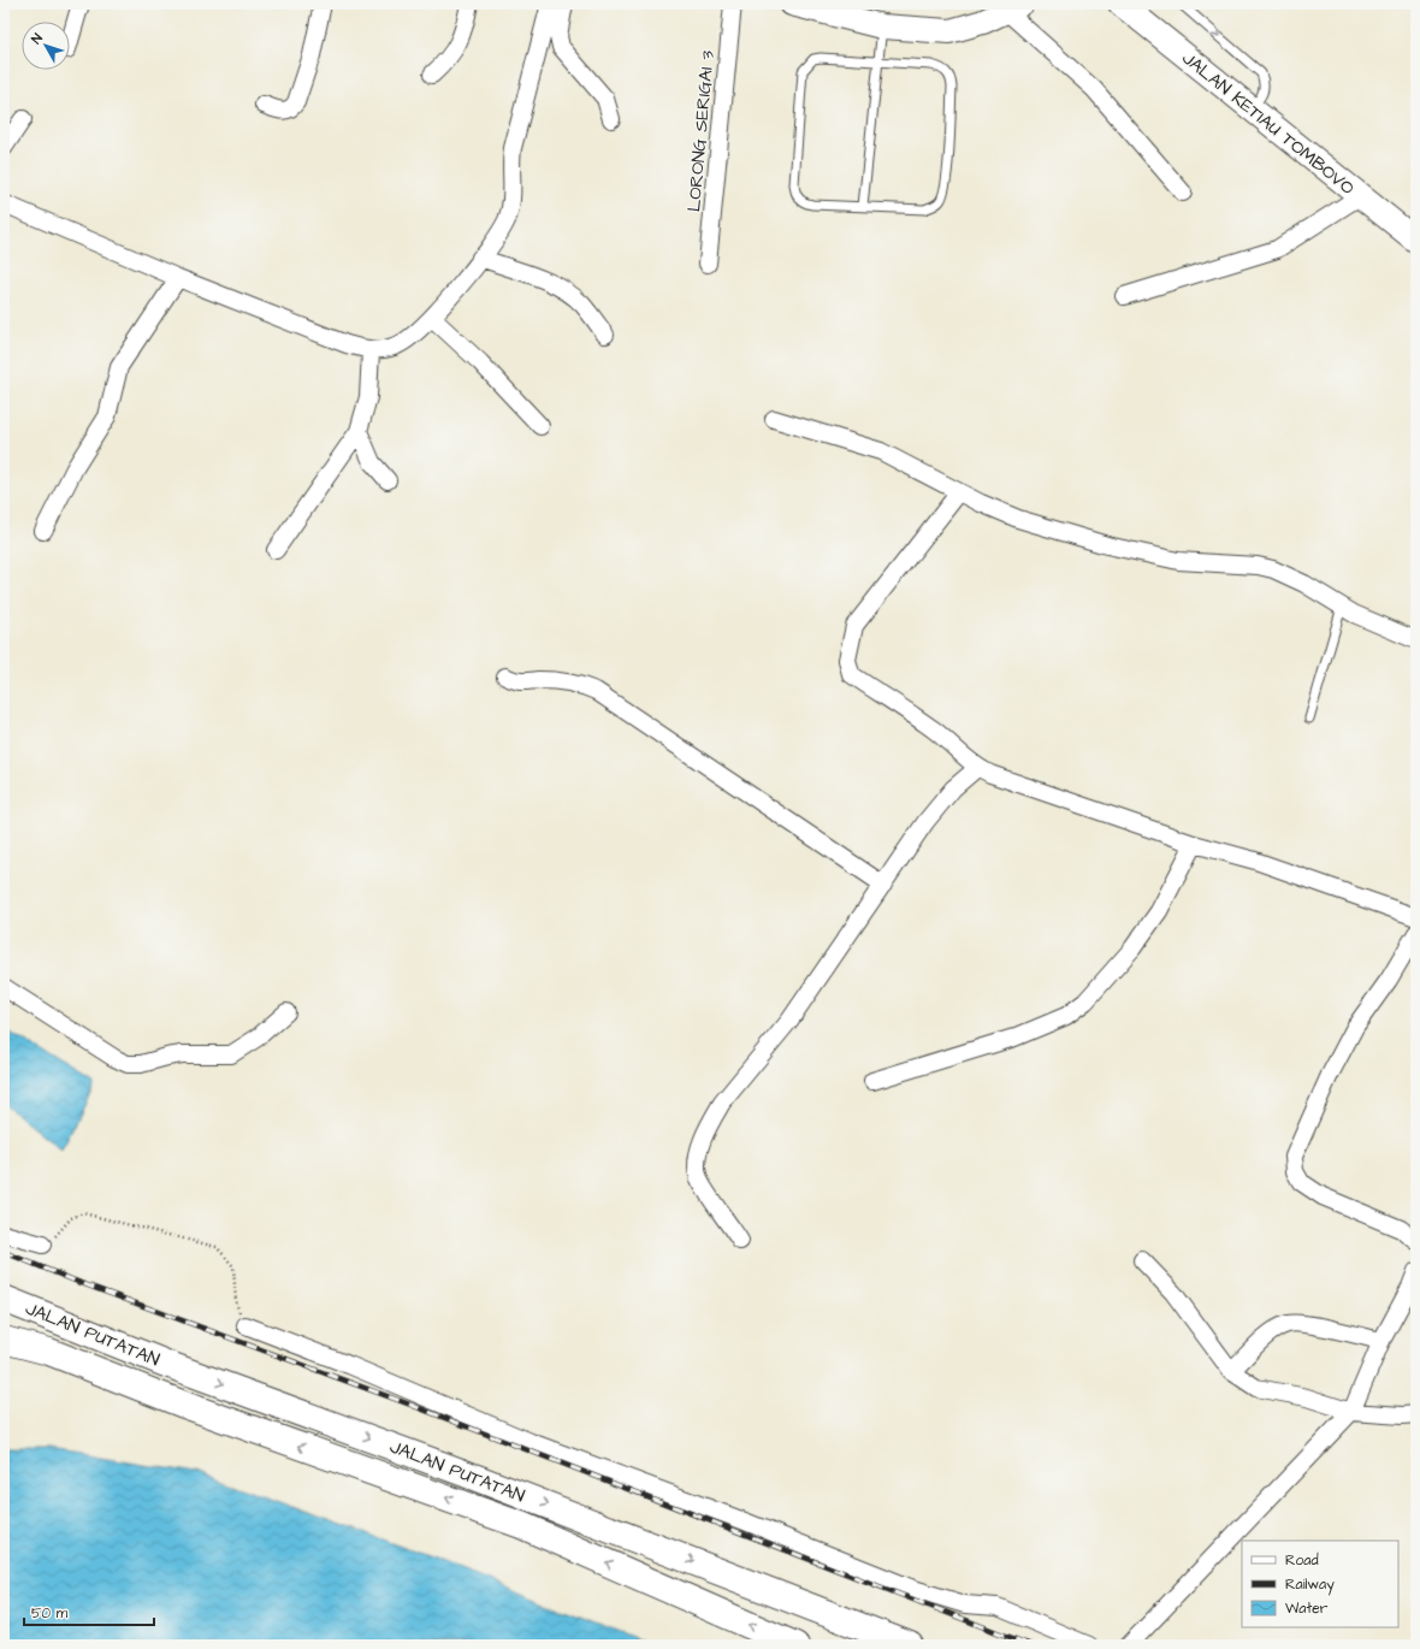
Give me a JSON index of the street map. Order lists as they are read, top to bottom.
{
  "streets": {
    "highway": ["JALAN PUTATAN"],
    "street": ["JALAN KETIAU TOMBOVO", "LORONG SERIGAI 3"]
  },
  "legend": ["Road", "Railway", "Water"],
  "scale_bar": "50 m",
  "north": "top left"
}
